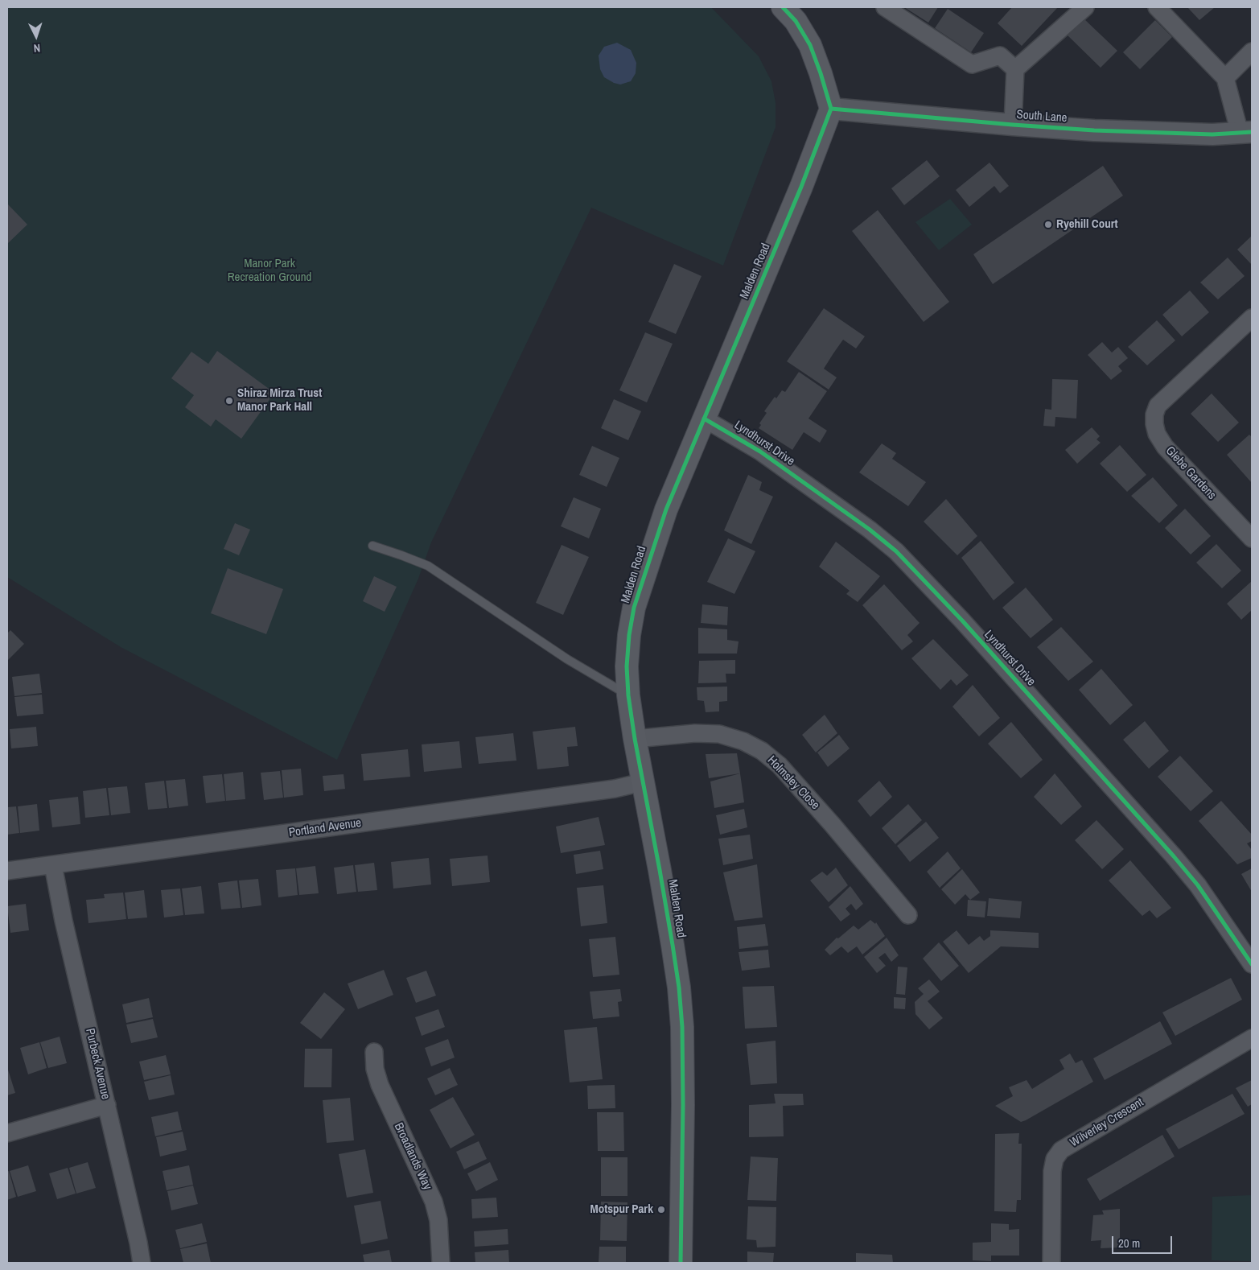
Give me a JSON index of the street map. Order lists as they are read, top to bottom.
{
  "streets": {
    "main road": ["Malden Road"],
    "street": [
      "South Lane",
      "Lyndhurst Drive",
      "Glebe Gardens",
      "Holmsley Close",
      "Portland Avenue",
      "Purbeck Avenue",
      "Wilverley Crescent",
      "Broadlands Way"
    ]
  },
  "crossings": [
    ["South Lane", "Malden Road"],
    ["Malden Road", "Lyndhurst Drive"],
    ["Malden Road", "Holmsley Close"],
    ["Malden Road", "Portland Avenue"],
    ["Portland Avenue", "Purbeck Avenue"]
  ],
  "parks": ["Manor Park Recreation Ground"],
  "places": ["Ryehill Court", "Shiraz Mirza Trust Manor Park Hall", "Motspur Park"],
  "scale_bar": "20 m",
  "north": "bottom"
}
